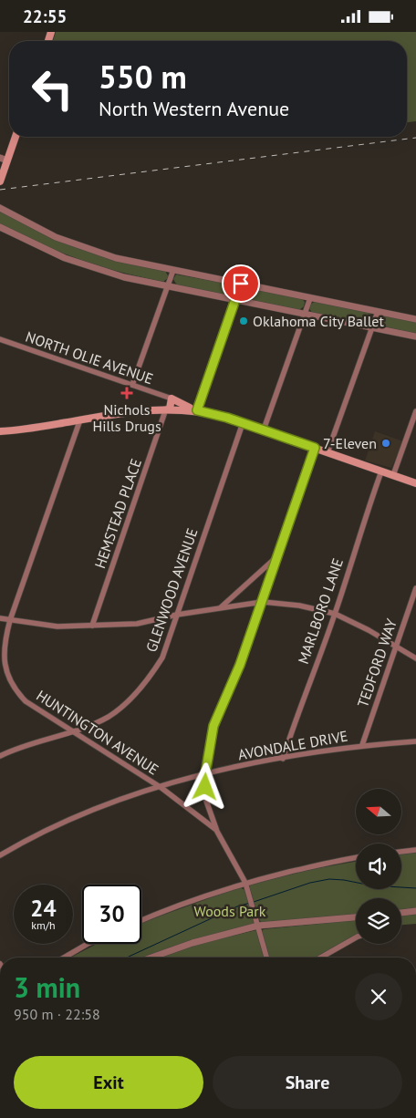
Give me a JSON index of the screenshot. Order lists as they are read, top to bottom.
{
  "streets": {
    "street": [
      "NORTH OLIE AVENUE",
      "HEMSTEAD PLACE",
      "GLENWOOD AVENUE",
      "MARLBORO LANE",
      "TEDFORD WAY",
      "HUNTINGTON AVENUE",
      "AVONDALE DRIVE"
    ]
  },
  "crossings": [
    ["GLENWOOD AVENUE", "HUNTINGTON AVENUE"],
    ["MARLBORO LANE", "AVONDALE DRIVE"],
    ["TEDFORD WAY", "AVONDALE DRIVE"],
    ["HUNTINGTON AVENUE", "AVONDALE DRIVE"]
  ],
  "parks": ["Woods Park"],
  "places": {
    "other": ["Oklahoma City Ballet", "7-Eleven"],
    "health": ["Nichols Hills Drugs"]
  },
  "north": "left",
  "page": {
    "status": "22:55",
    "turn": ["550 m", "North Western Avenue"],
    "speed": "24 km/h",
    "limit": "30",
    "heading": ["3 min", "950 m · 22:58"],
    "buttons": ["Exit", "Share"]
  }
}
